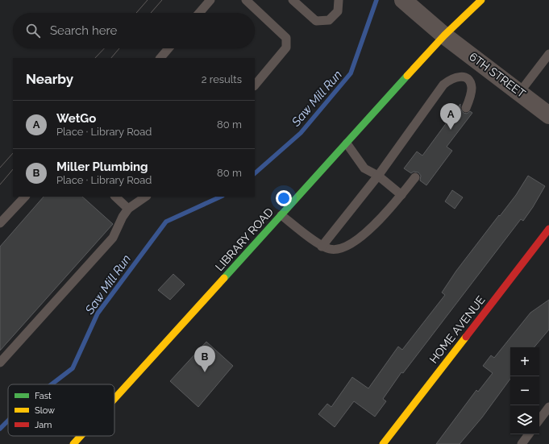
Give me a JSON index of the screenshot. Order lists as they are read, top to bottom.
{
  "streets": {
    "main road": ["LIBRARY ROAD", "HOME AVENUE"],
    "street": ["6TH STREET"]
  },
  "crossings": [
    ["6TH STREET", "LIBRARY ROAD"]
  ],
  "water": ["Saw Mill Run"],
  "legend": ["Fast", "Slow", "Jam"],
  "page": {
    "search": "Search here",
    "heading": ["Nearby", "2 results"],
    "list": [
      {
        "mark": "A",
        "name": "WetGo",
        "note": "Place · Library Road",
        "value": "80 m"
      },
      {
        "mark": "B",
        "name": "Miller Plumbing",
        "note": "Place · Library Road",
        "value": "80 m"
      }
    ],
    "pins": ["A", "B"],
    "map_buttons": ["+", "−"]
  }
}
